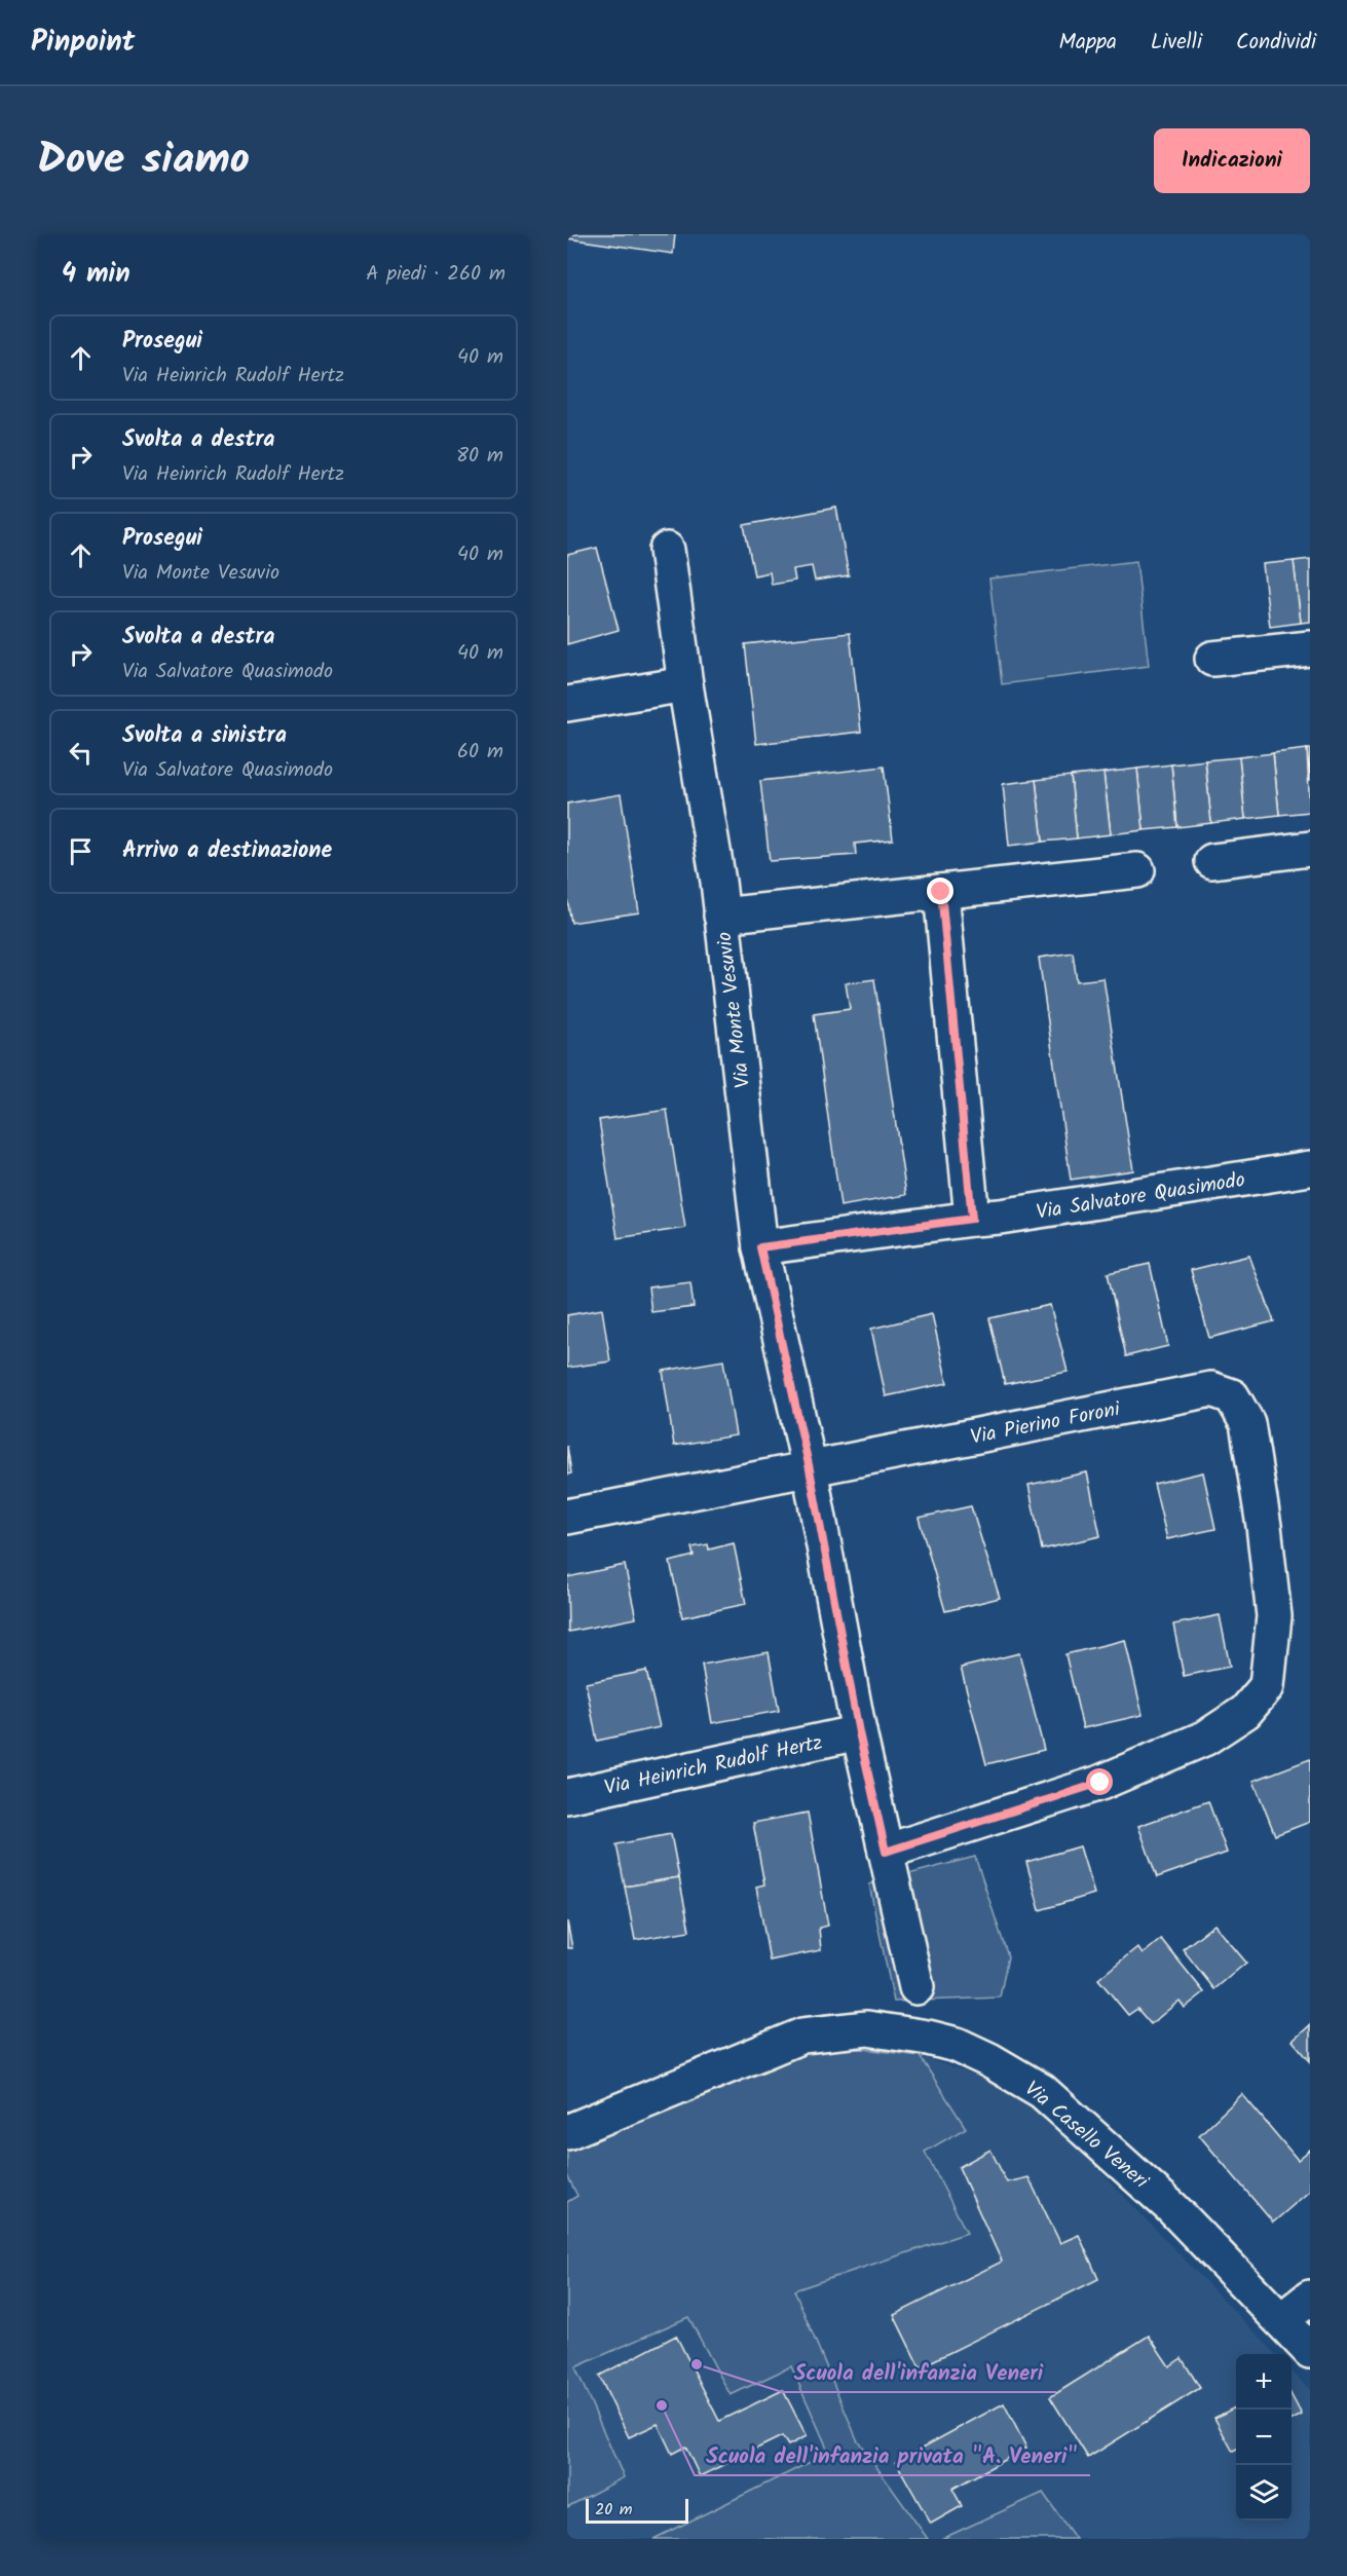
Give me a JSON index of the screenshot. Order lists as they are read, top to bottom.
{
  "streets": {
    "street": [
      "Via Monte Vesuvio",
      "Via Salvatore Quasimodo",
      "Via Pierino Foroni",
      "Via Heinrich Rudolf Hertz",
      "Via Casello Veneri"
    ]
  },
  "crossings": [
    ["Via Monte Vesuvio", "Via Salvatore Quasimodo"],
    ["Via Monte Vesuvio", "Via Pierino Foroni"]
  ],
  "places": ["Scuola dell'infanzia Veneri", "Scuola dell'infanzia privata \"A. Veneri\""],
  "scale_bar": "20 m",
  "page": {
    "header": "Pinpoint",
    "nav": ["Mappa", "Livelli", "Condividi"],
    "title": "Dove siamo",
    "buttons": "Indicazioni",
    "heading": ["4 min", "A piedi · 260 m"],
    "list": [
      ["Prosegui", "Via Heinrich Rudolf Hertz", "40 m"],
      ["Svolta a destra", "Via Heinrich Rudolf Hertz", "80 m"],
      ["Prosegui", "Via Monte Vesuvio", "40 m"],
      ["Svolta a destra", "Via Salvatore Quasimodo", "40 m"],
      ["Svolta a sinistra", "Via Salvatore Quasimodo", "60 m"],
      "Arrivo a destinazione"
    ],
    "map_buttons": ["+", "−"],
    "scale": "20 m"
  }
}
